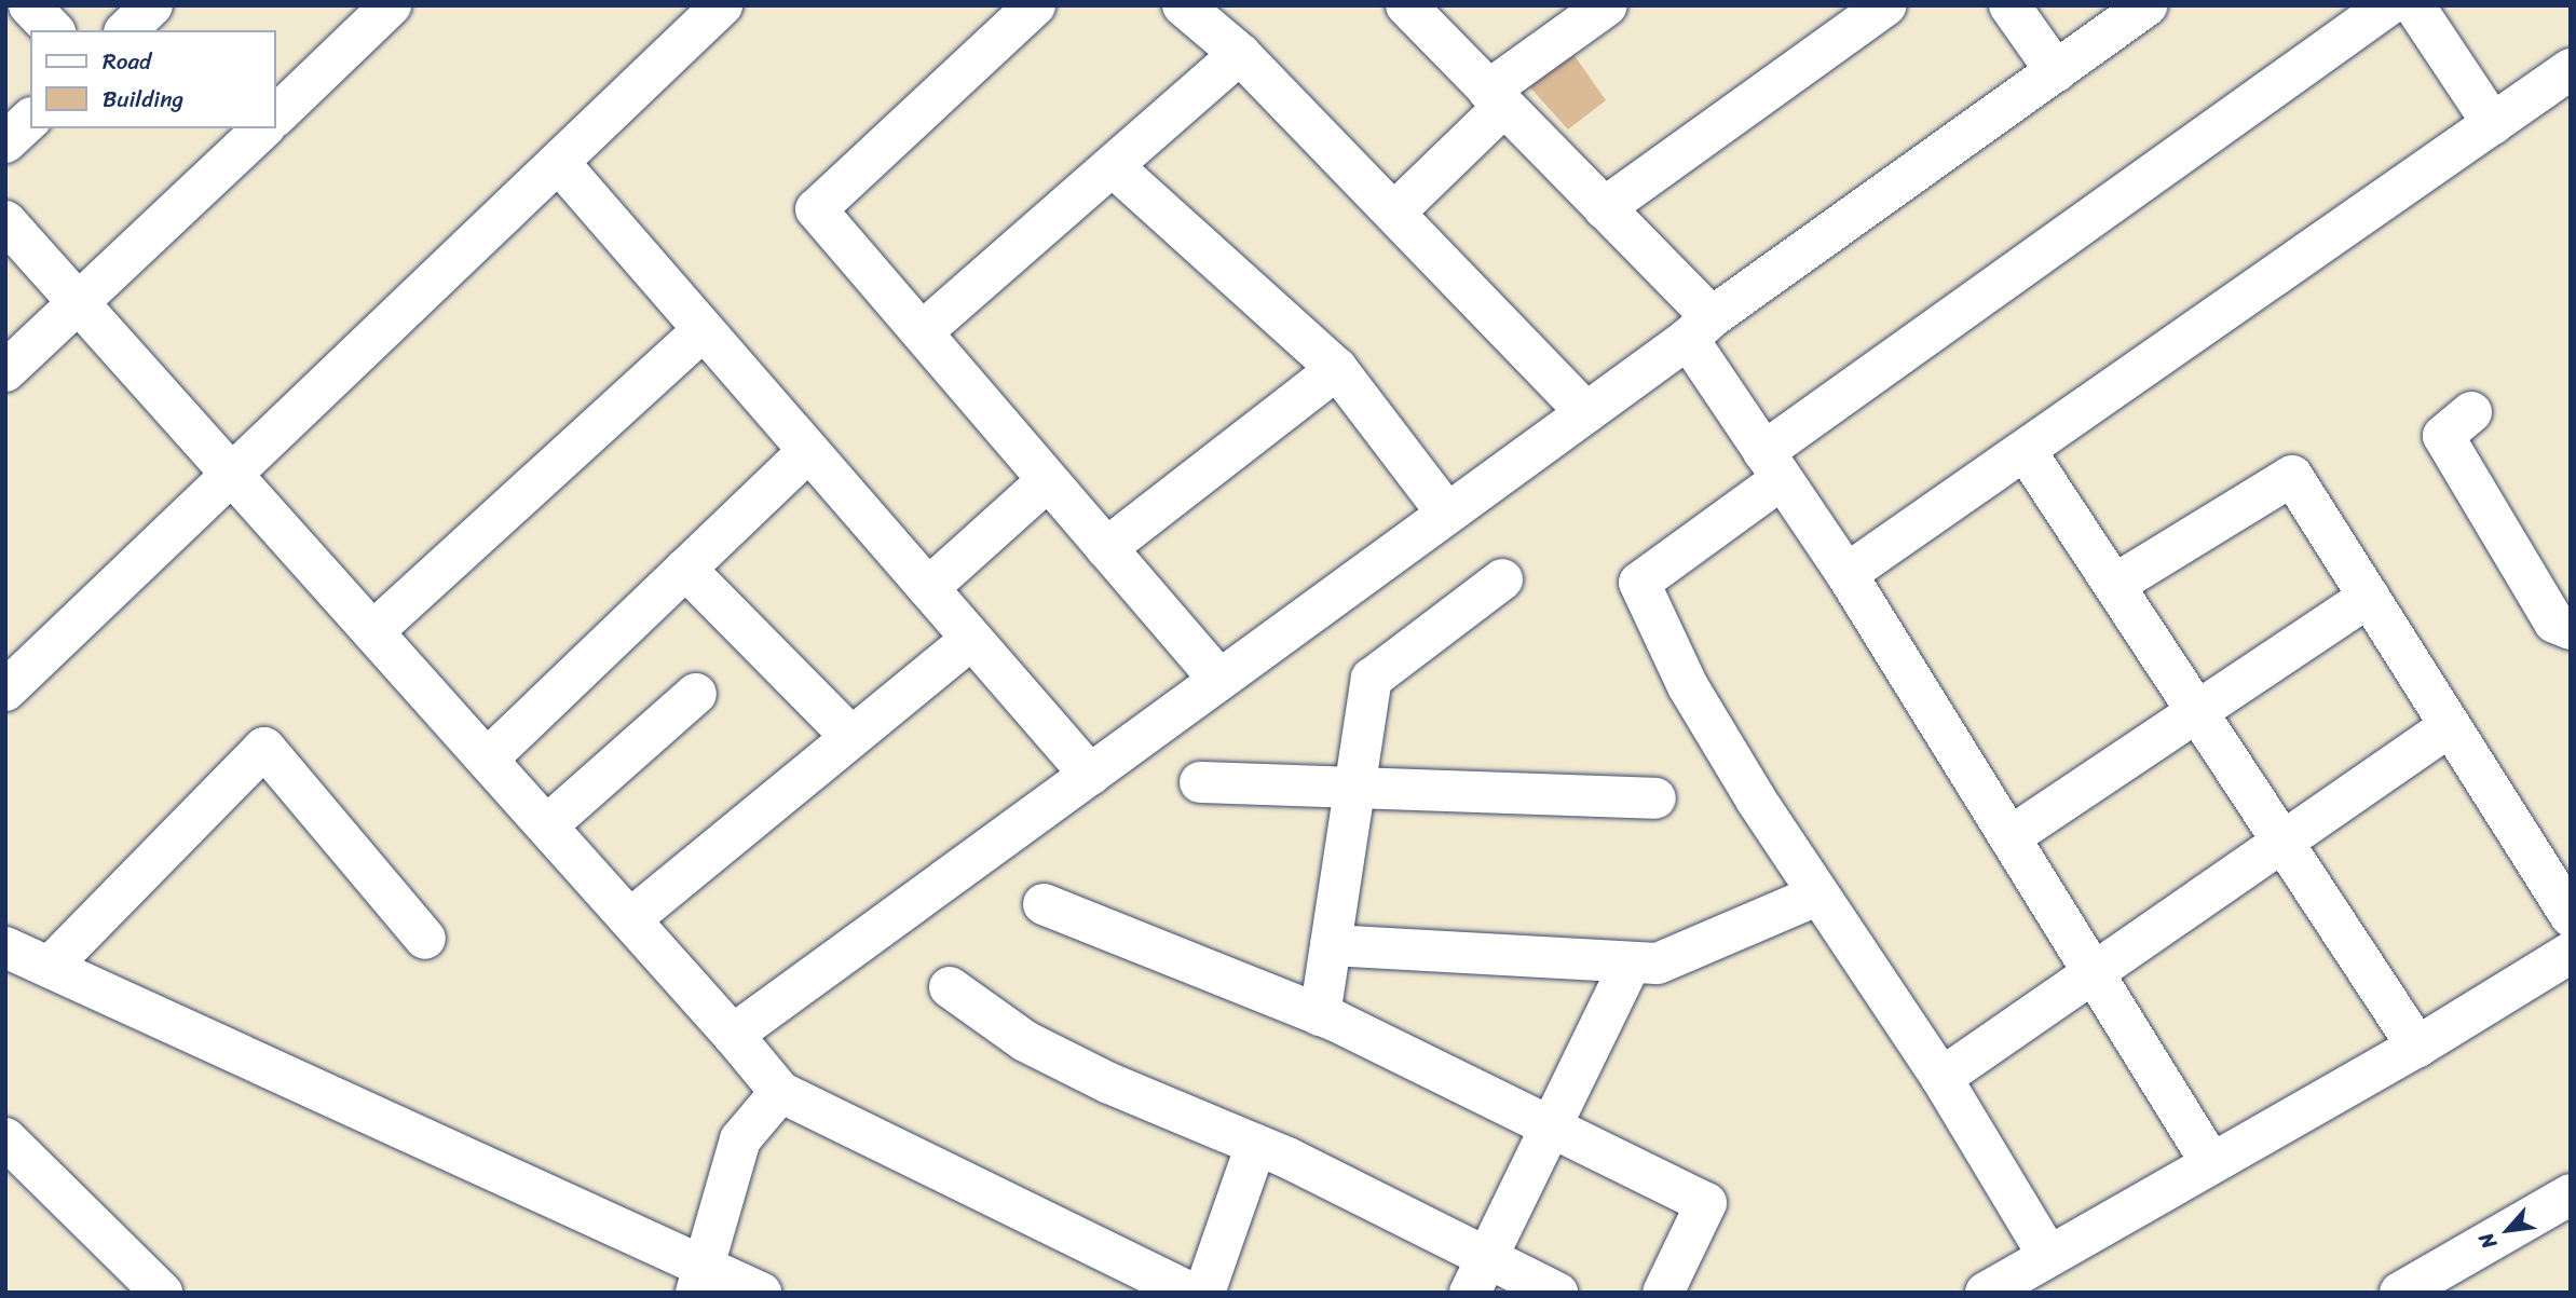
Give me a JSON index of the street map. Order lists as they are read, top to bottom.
{
  "legend": ["Road", "Building"],
  "north": "bottom left"
}
